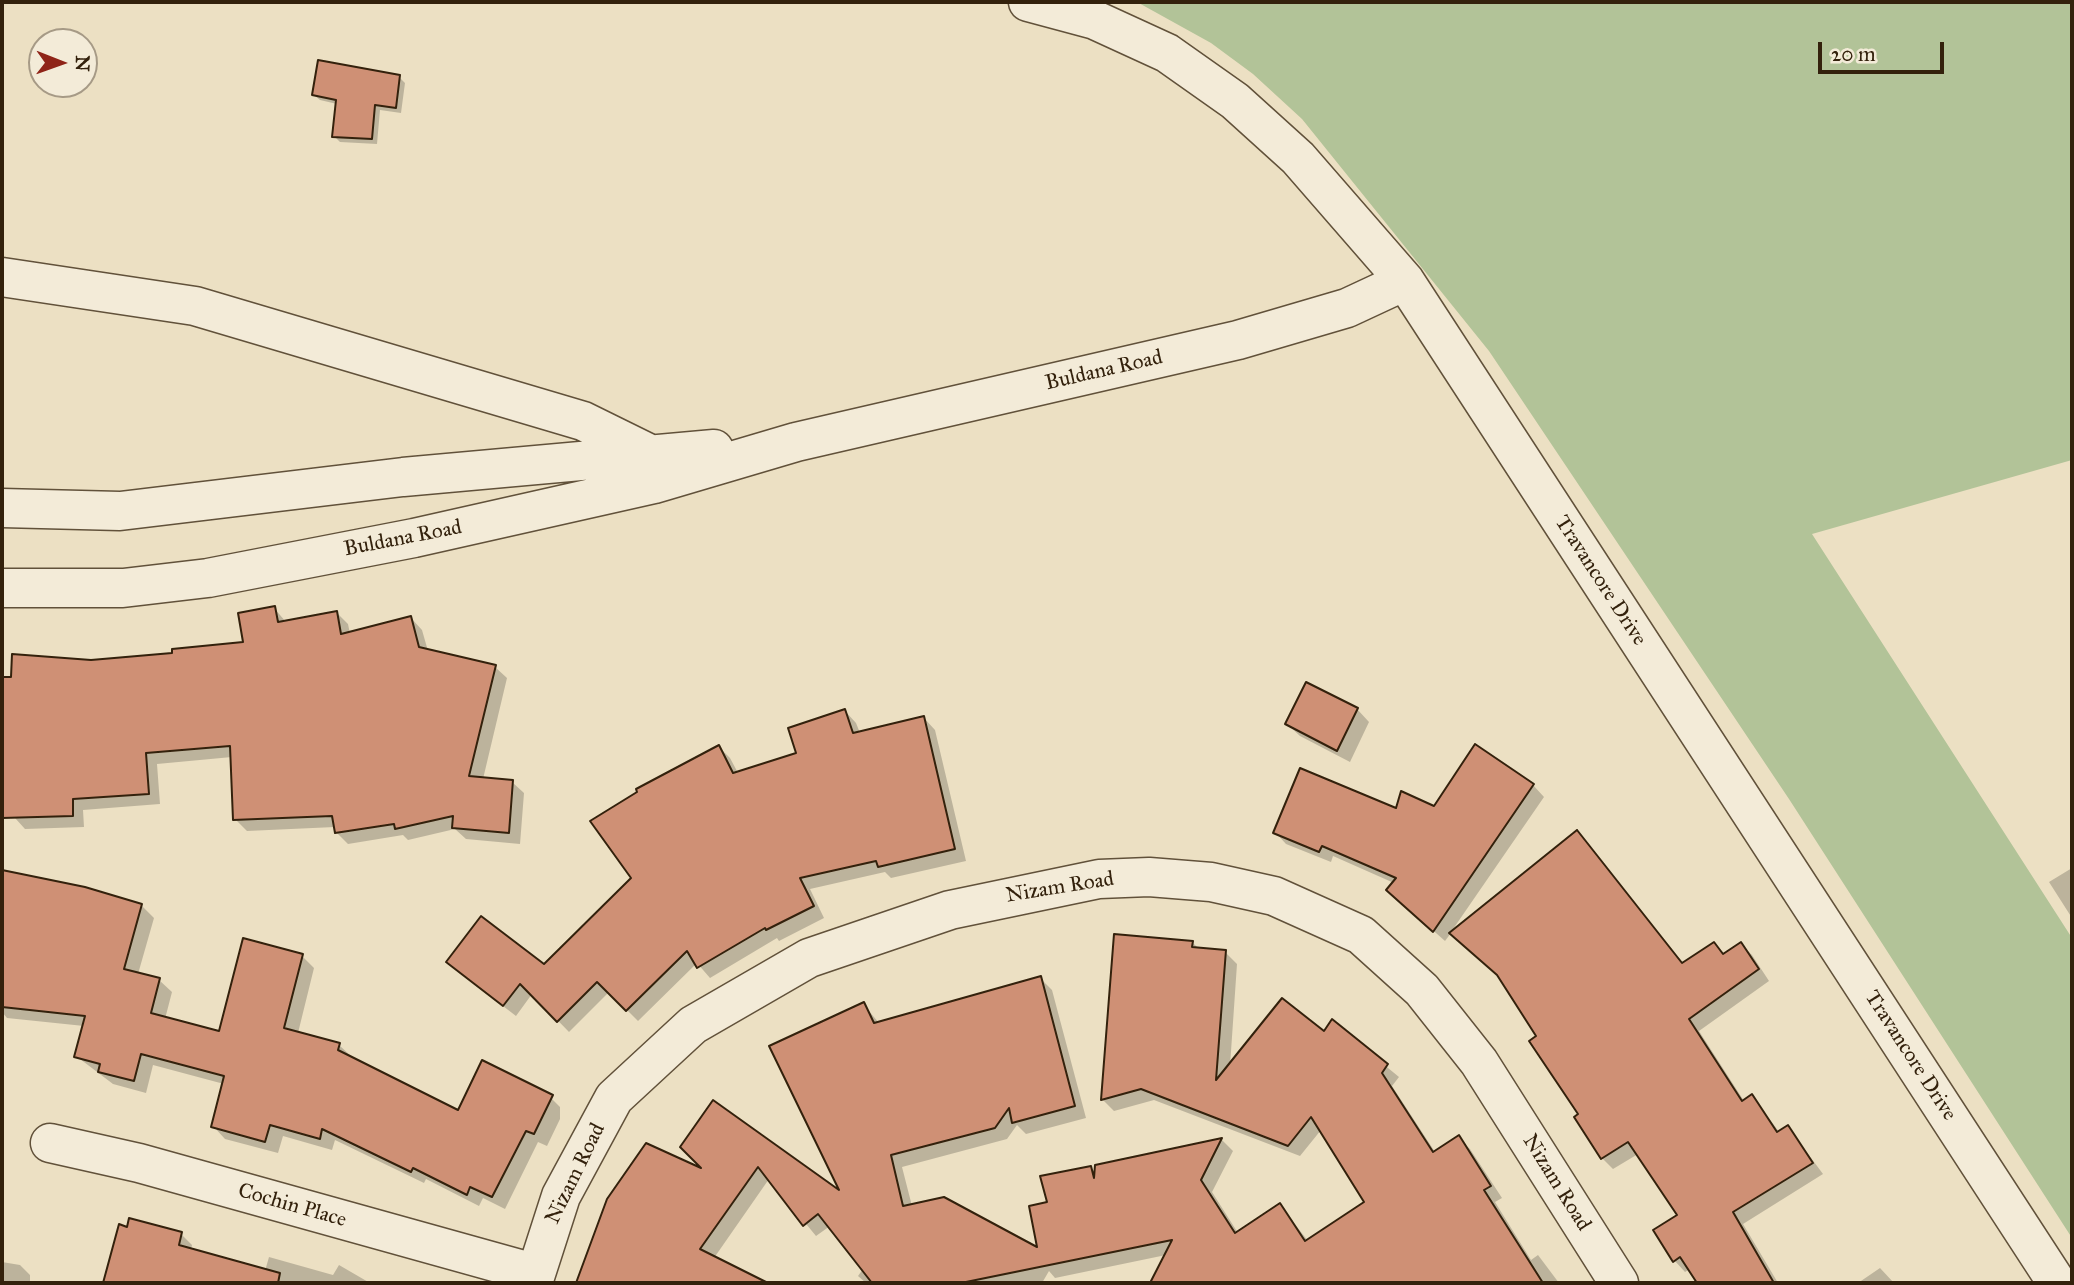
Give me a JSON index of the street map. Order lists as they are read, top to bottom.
{
  "streets": {
    "street": [
      "Buldana Road",
      "Travancore Drive",
      "Nizam Road",
      "Cochin Place"
    ]
  },
  "crossings": [
    ["Buldana Road", "Travancore Drive"],
    ["Nizam Road", "Cochin Place"]
  ],
  "scale_bar": "20 m",
  "north": "right"
}
